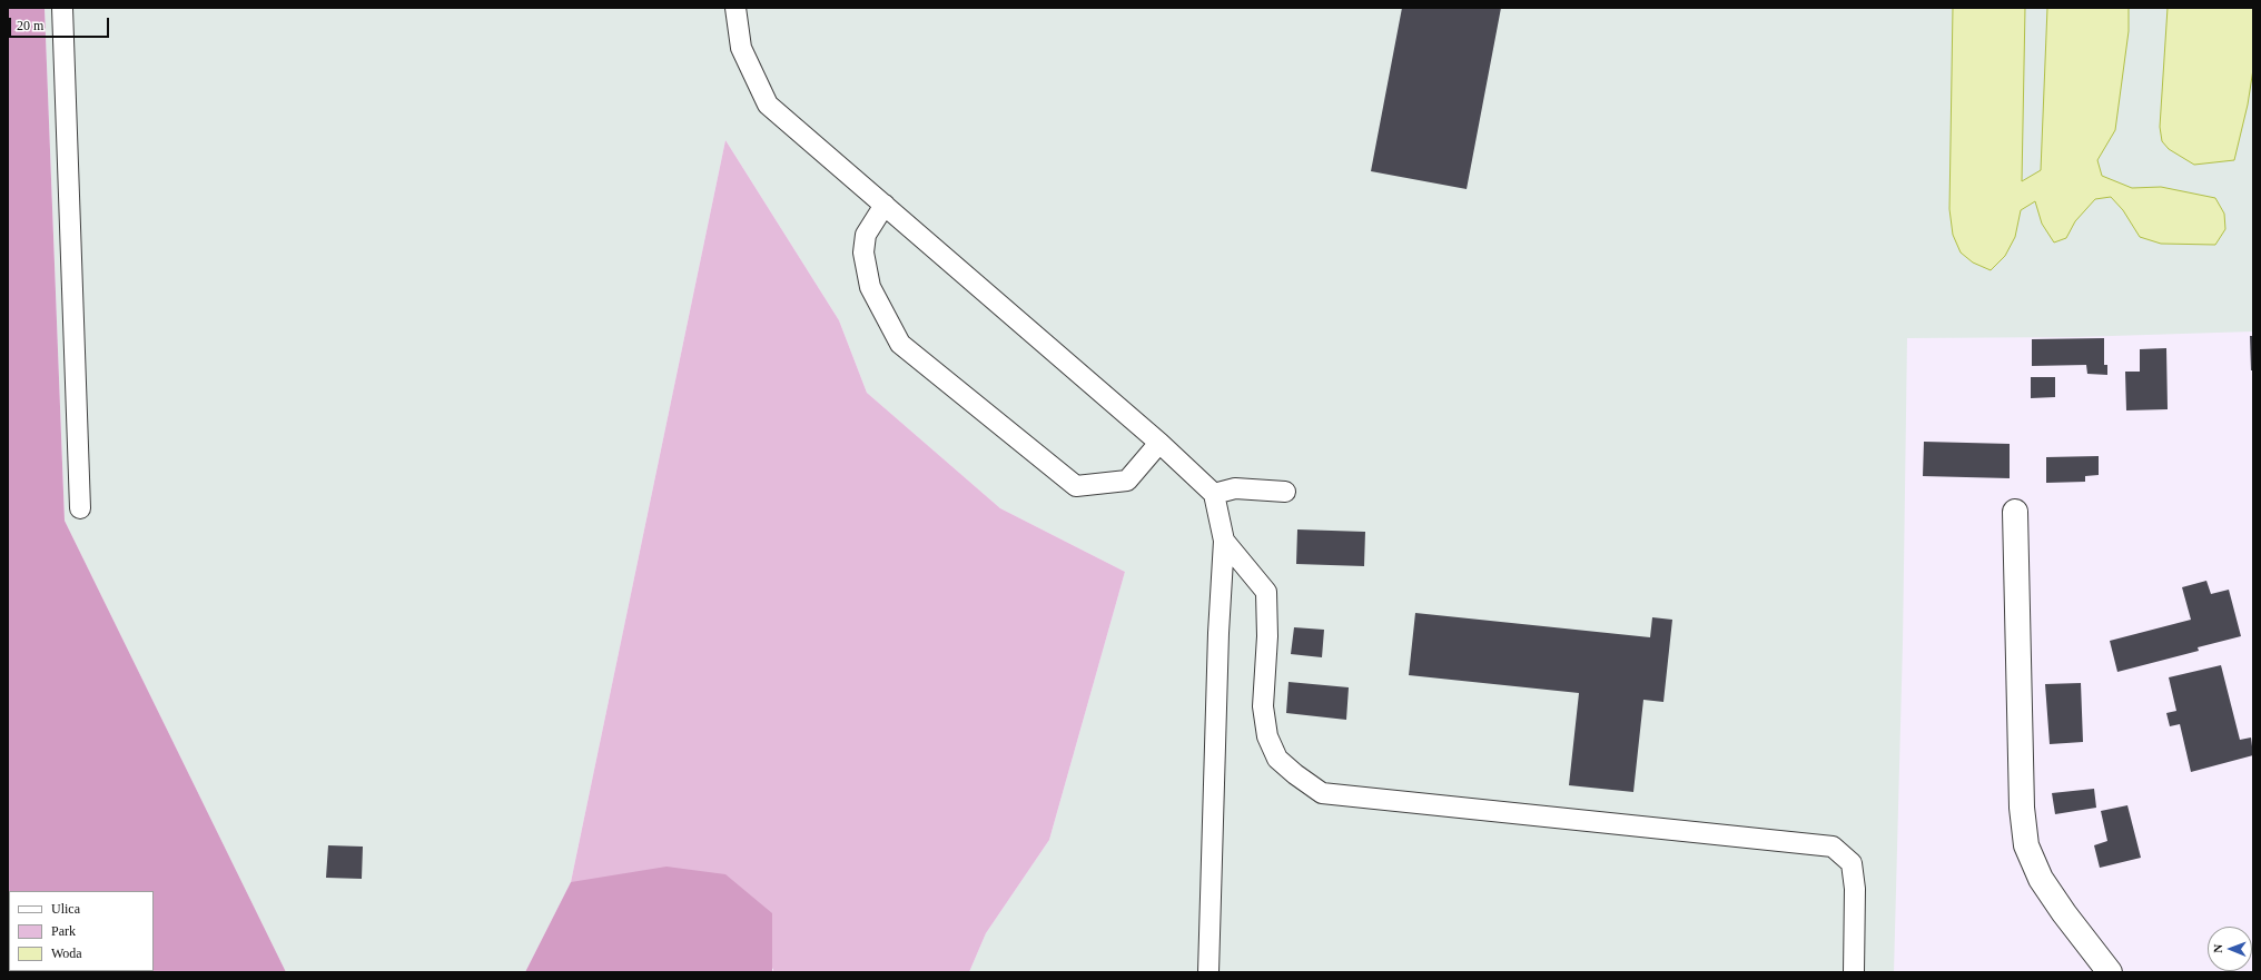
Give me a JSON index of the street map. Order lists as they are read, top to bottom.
{
  "legend": ["Ulica", "Park", "Woda"],
  "scale_bar": "20 m",
  "north": "left"
}
